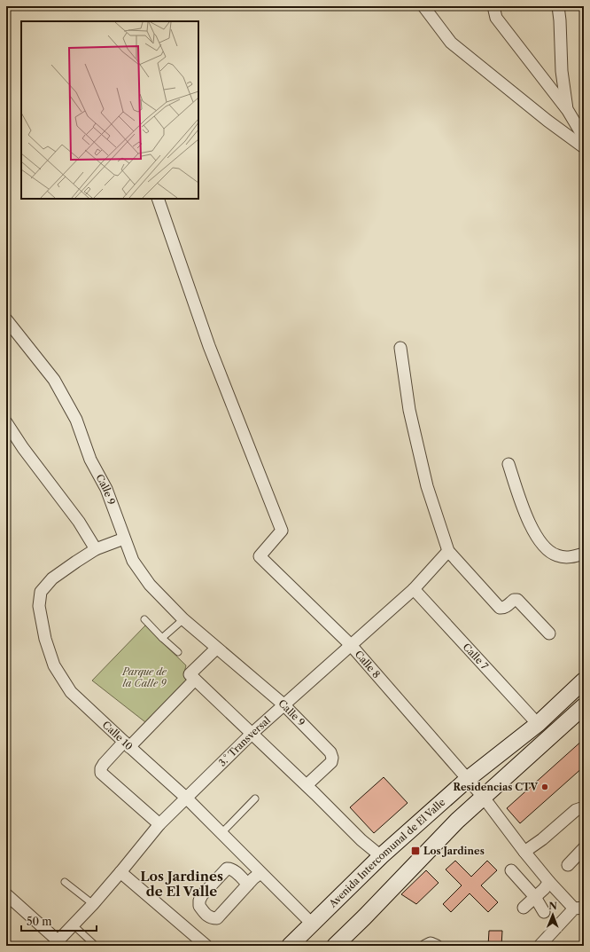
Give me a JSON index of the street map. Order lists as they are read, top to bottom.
{
  "streets": {
    "main road": ["Avenida Intercomunal de El Valle"],
    "street": [
      "Calle 9",
      "Calle 7",
      "Calle 8",
      "Calle 10",
      "3.° Transversal"
    ]
  },
  "crossings": [
    ["Calle 9", "Calle 10"],
    ["Calle 9", "3.° Transversal"],
    ["Calle 7", "3.° Transversal"],
    ["Calle 7", "Avenida Intercomunal de El Valle"],
    ["Calle 8", "3.° Transversal"],
    ["Calle 8", "Avenida Intercomunal de El Valle"],
    ["Calle 10", "3.° Transversal"],
    ["Calle 10", "Avenida Intercomunal de El Valle"]
  ],
  "districts": ["Los Jardines de El Valle"],
  "parks": ["Parque de la Calle 9"],
  "places": {
    "other": ["Residencias CTV"],
    "transit": ["Los Jardines"]
  },
  "scale_bar": "50 m",
  "north": "top"
}
